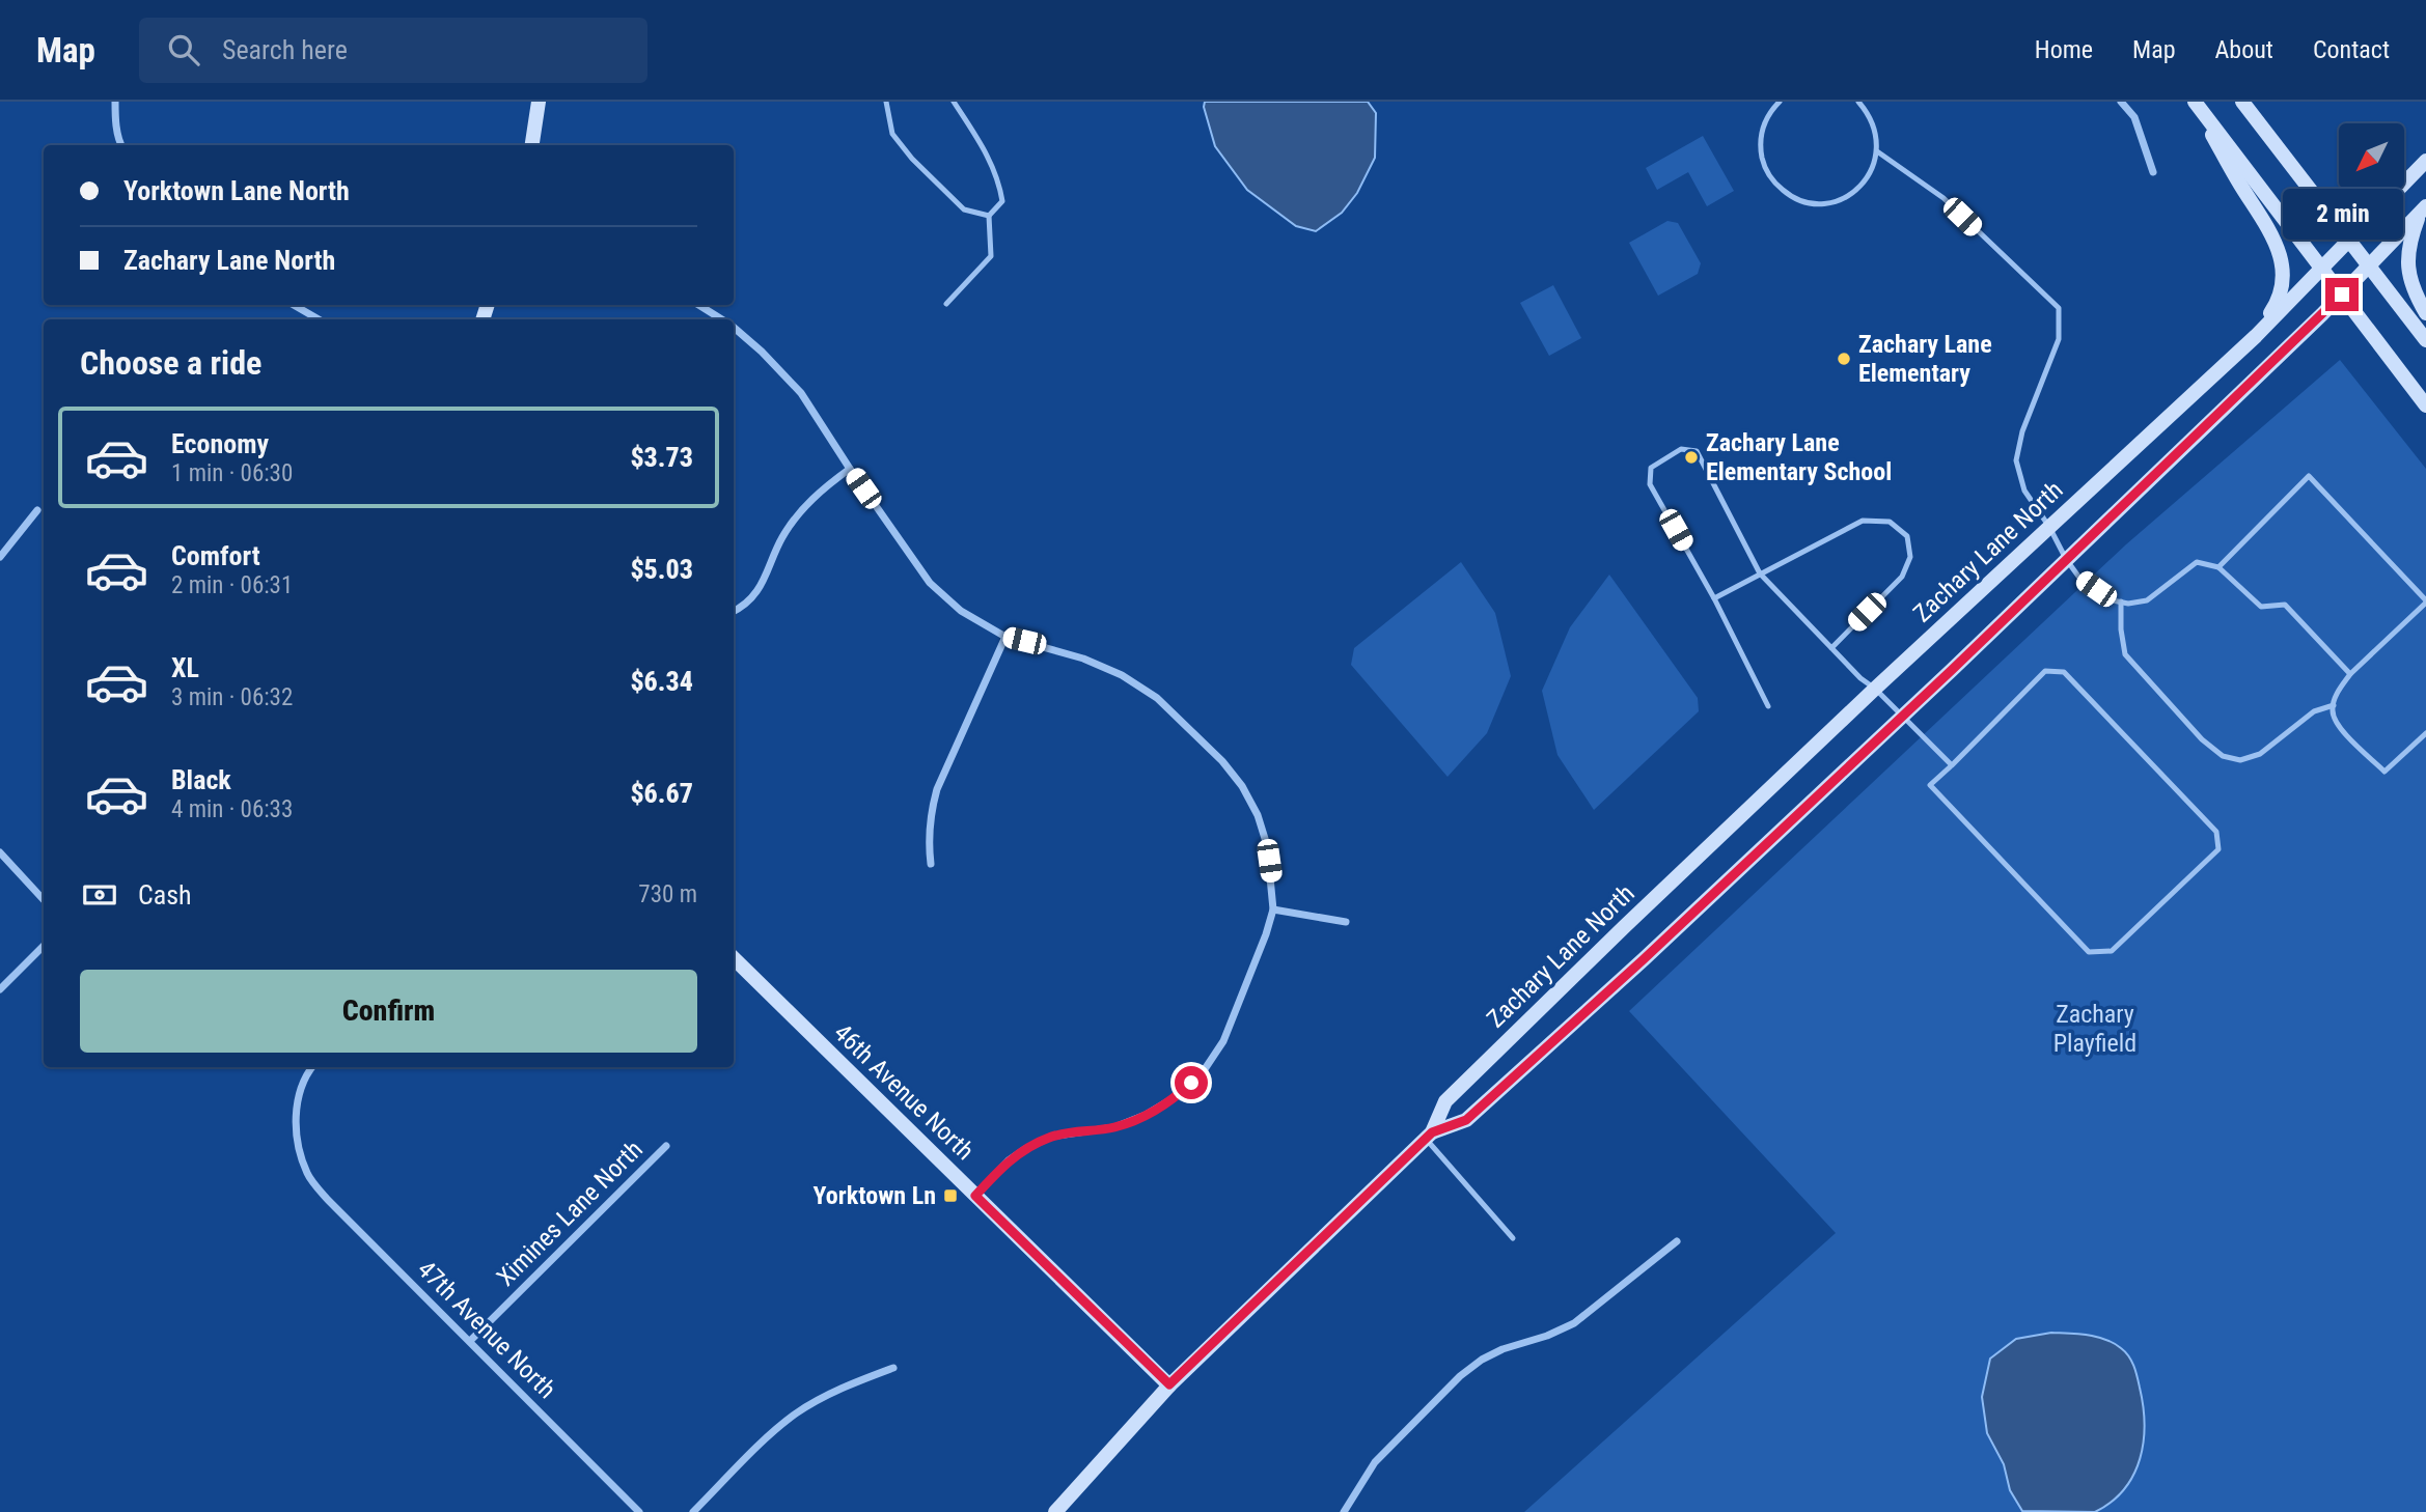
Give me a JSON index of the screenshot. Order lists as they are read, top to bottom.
{
  "streets": {
    "street": [
      "Zachary Lane North",
      "46th Avenue North",
      "Ximines Lane North",
      "47th Avenue North"
    ]
  },
  "crossings": [
    ["Zachary Lane North", "46th Avenue North"],
    ["Ximines Lane North", "47th Avenue North"]
  ],
  "parks": ["Zachary Playfield"],
  "places": {
    "other": ["Zachary Lane Elementary", "Zachary Lane Elementary School"],
    "transit": ["Yorktown Ln"]
  },
  "north": "bottom left",
  "page": {
    "header": "Map",
    "search": "Search here",
    "nav": [
      "Home",
      "Map",
      "About",
      "Contact"
    ],
    "banner": ["Yorktown Lane North", "Zachary Lane North"],
    "bubble": "2 min",
    "heading": "Choose a ride",
    "list": [
      {
        "name": "Economy",
        "note": "1 min · 06:30",
        "value": "$3.73"
      },
      {
        "name": "Comfort",
        "note": "2 min · 06:31",
        "value": "$5.03"
      },
      {
        "name": "XL",
        "note": "3 min · 06:32",
        "value": "$6.34"
      },
      {
        "name": "Black",
        "note": "4 min · 06:33",
        "value": "$6.67"
      }
    ],
    "pay": ["Cash", "730 m"],
    "buttons": "Confirm"
  }
}
